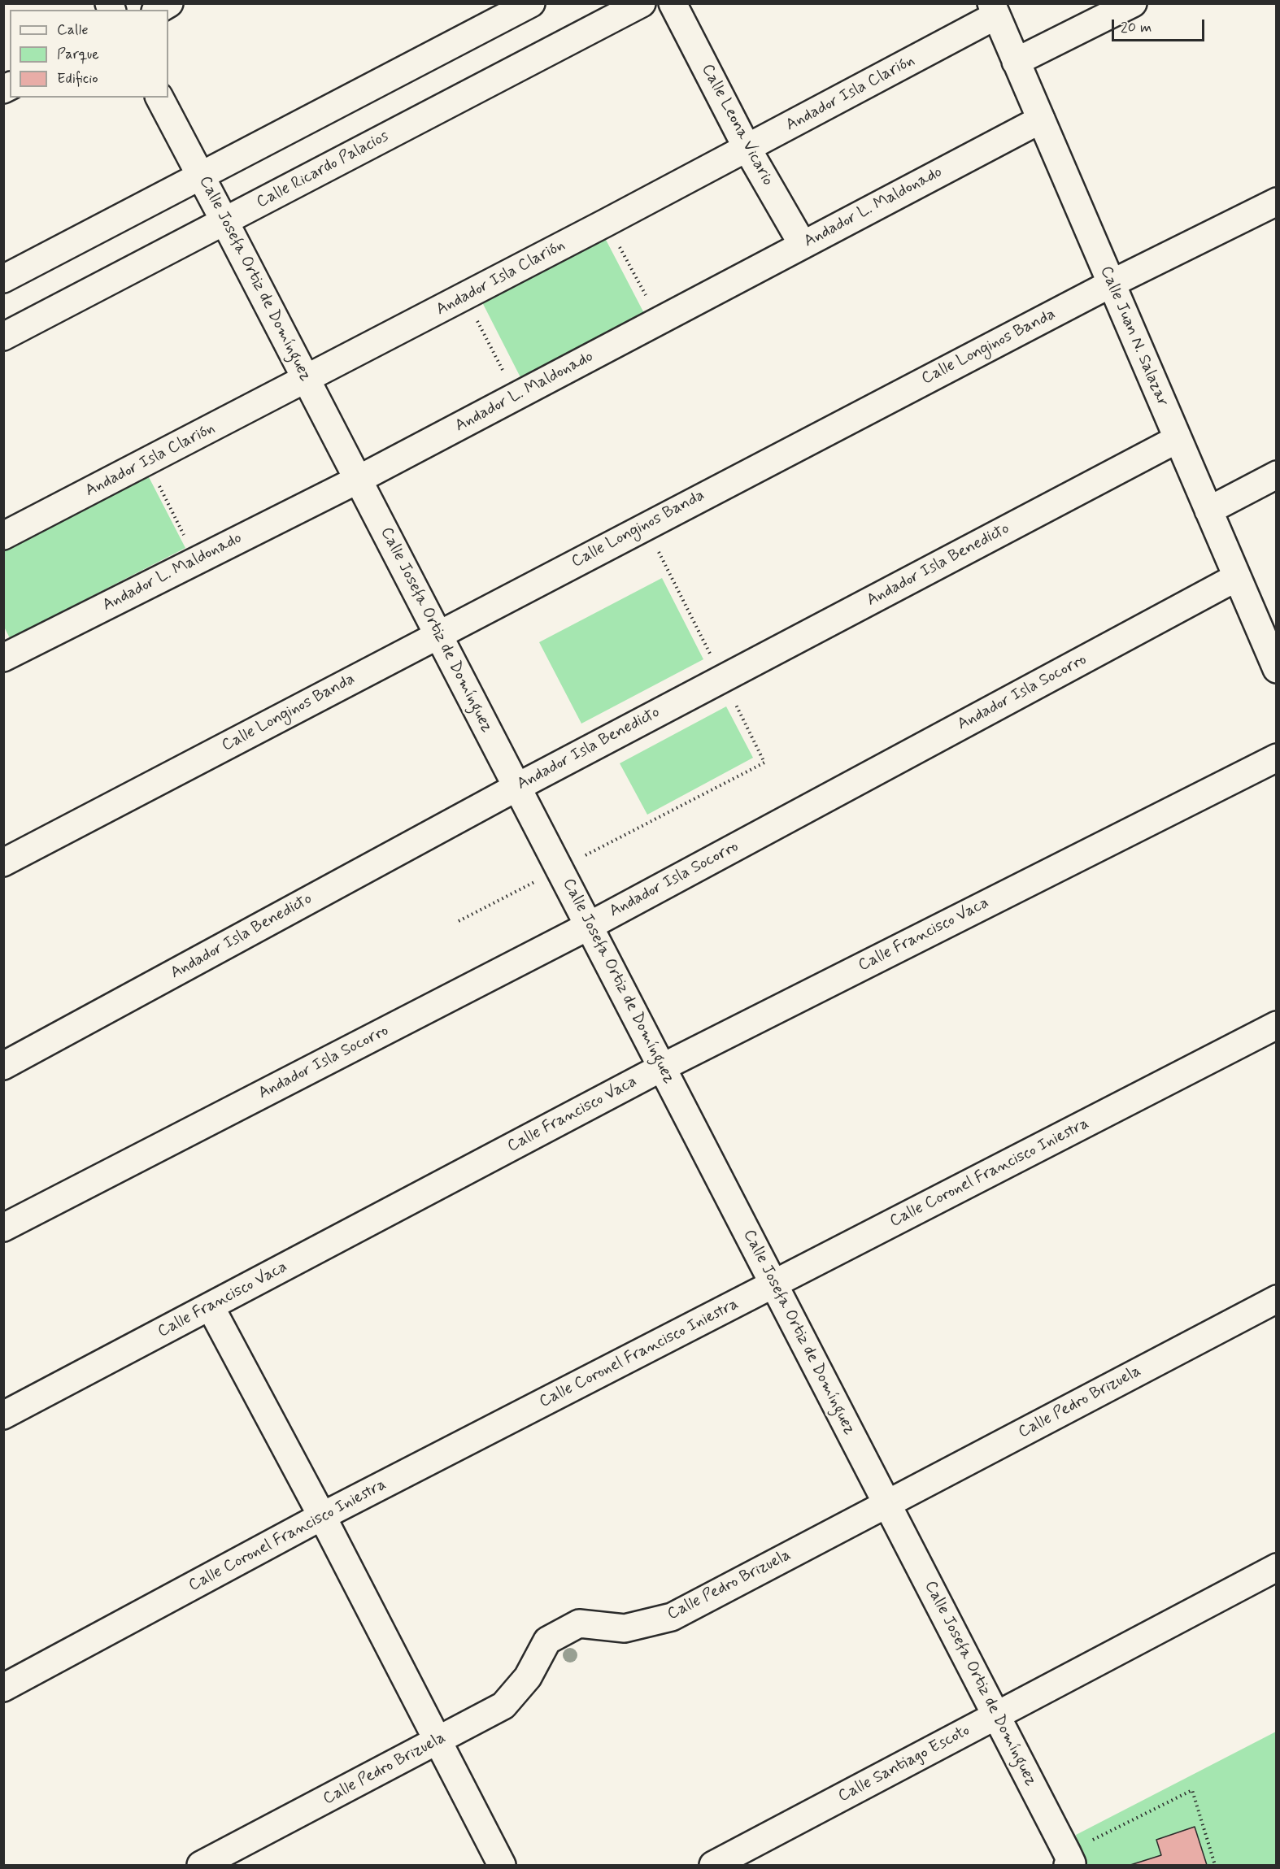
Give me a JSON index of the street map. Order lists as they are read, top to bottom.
{
  "streets": {
    "street": [
      "Andador Isla Clarión",
      "Calle Leona Vicario",
      "Calle Ricardo Palacios",
      "Andador L. Maldonado",
      "Calle Josefa Ortiz de Domínguez",
      "Calle Juan N. Salazar",
      "Calle Longinos Banda",
      "Andador Isla Benedicto",
      "Andador Isla Socorro",
      "Calle Francisco Vaca",
      "Calle Coronel Francisco Iniestra",
      "Calle Pedro Brizuela",
      "Calle Santiago Escoto"
    ]
  },
  "crossings": [
    ["Andador Isla Clarión", "Calle Leona Vicario"],
    ["Andador Isla Clarión", "Calle Josefa Ortiz de Domínguez"],
    ["Andador Isla Clarión", "Calle Juan N. Salazar"],
    ["Calle Leona Vicario", "Andador L. Maldonado"],
    ["Calle Ricardo Palacios", "Calle Josefa Ortiz de Domínguez"],
    ["Andador L. Maldonado", "Calle Josefa Ortiz de Domínguez"],
    ["Andador L. Maldonado", "Calle Juan N. Salazar"],
    ["Calle Josefa Ortiz de Domínguez", "Calle Longinos Banda"],
    ["Calle Josefa Ortiz de Domínguez", "Andador Isla Benedicto"],
    ["Calle Josefa Ortiz de Domínguez", "Andador Isla Socorro"],
    ["Calle Josefa Ortiz de Domínguez", "Calle Francisco Vaca"],
    ["Calle Josefa Ortiz de Domínguez", "Calle Coronel Francisco Iniestra"],
    ["Calle Josefa Ortiz de Domínguez", "Calle Pedro Brizuela"],
    ["Calle Josefa Ortiz de Domínguez", "Calle Santiago Escoto"],
    ["Calle Juan N. Salazar", "Calle Longinos Banda"],
    ["Calle Juan N. Salazar", "Andador Isla Benedicto"],
    ["Calle Juan N. Salazar", "Andador Isla Socorro"]
  ],
  "legend": ["Calle", "Parque", "Edificio"],
  "scale_bar": "20 m"
}
